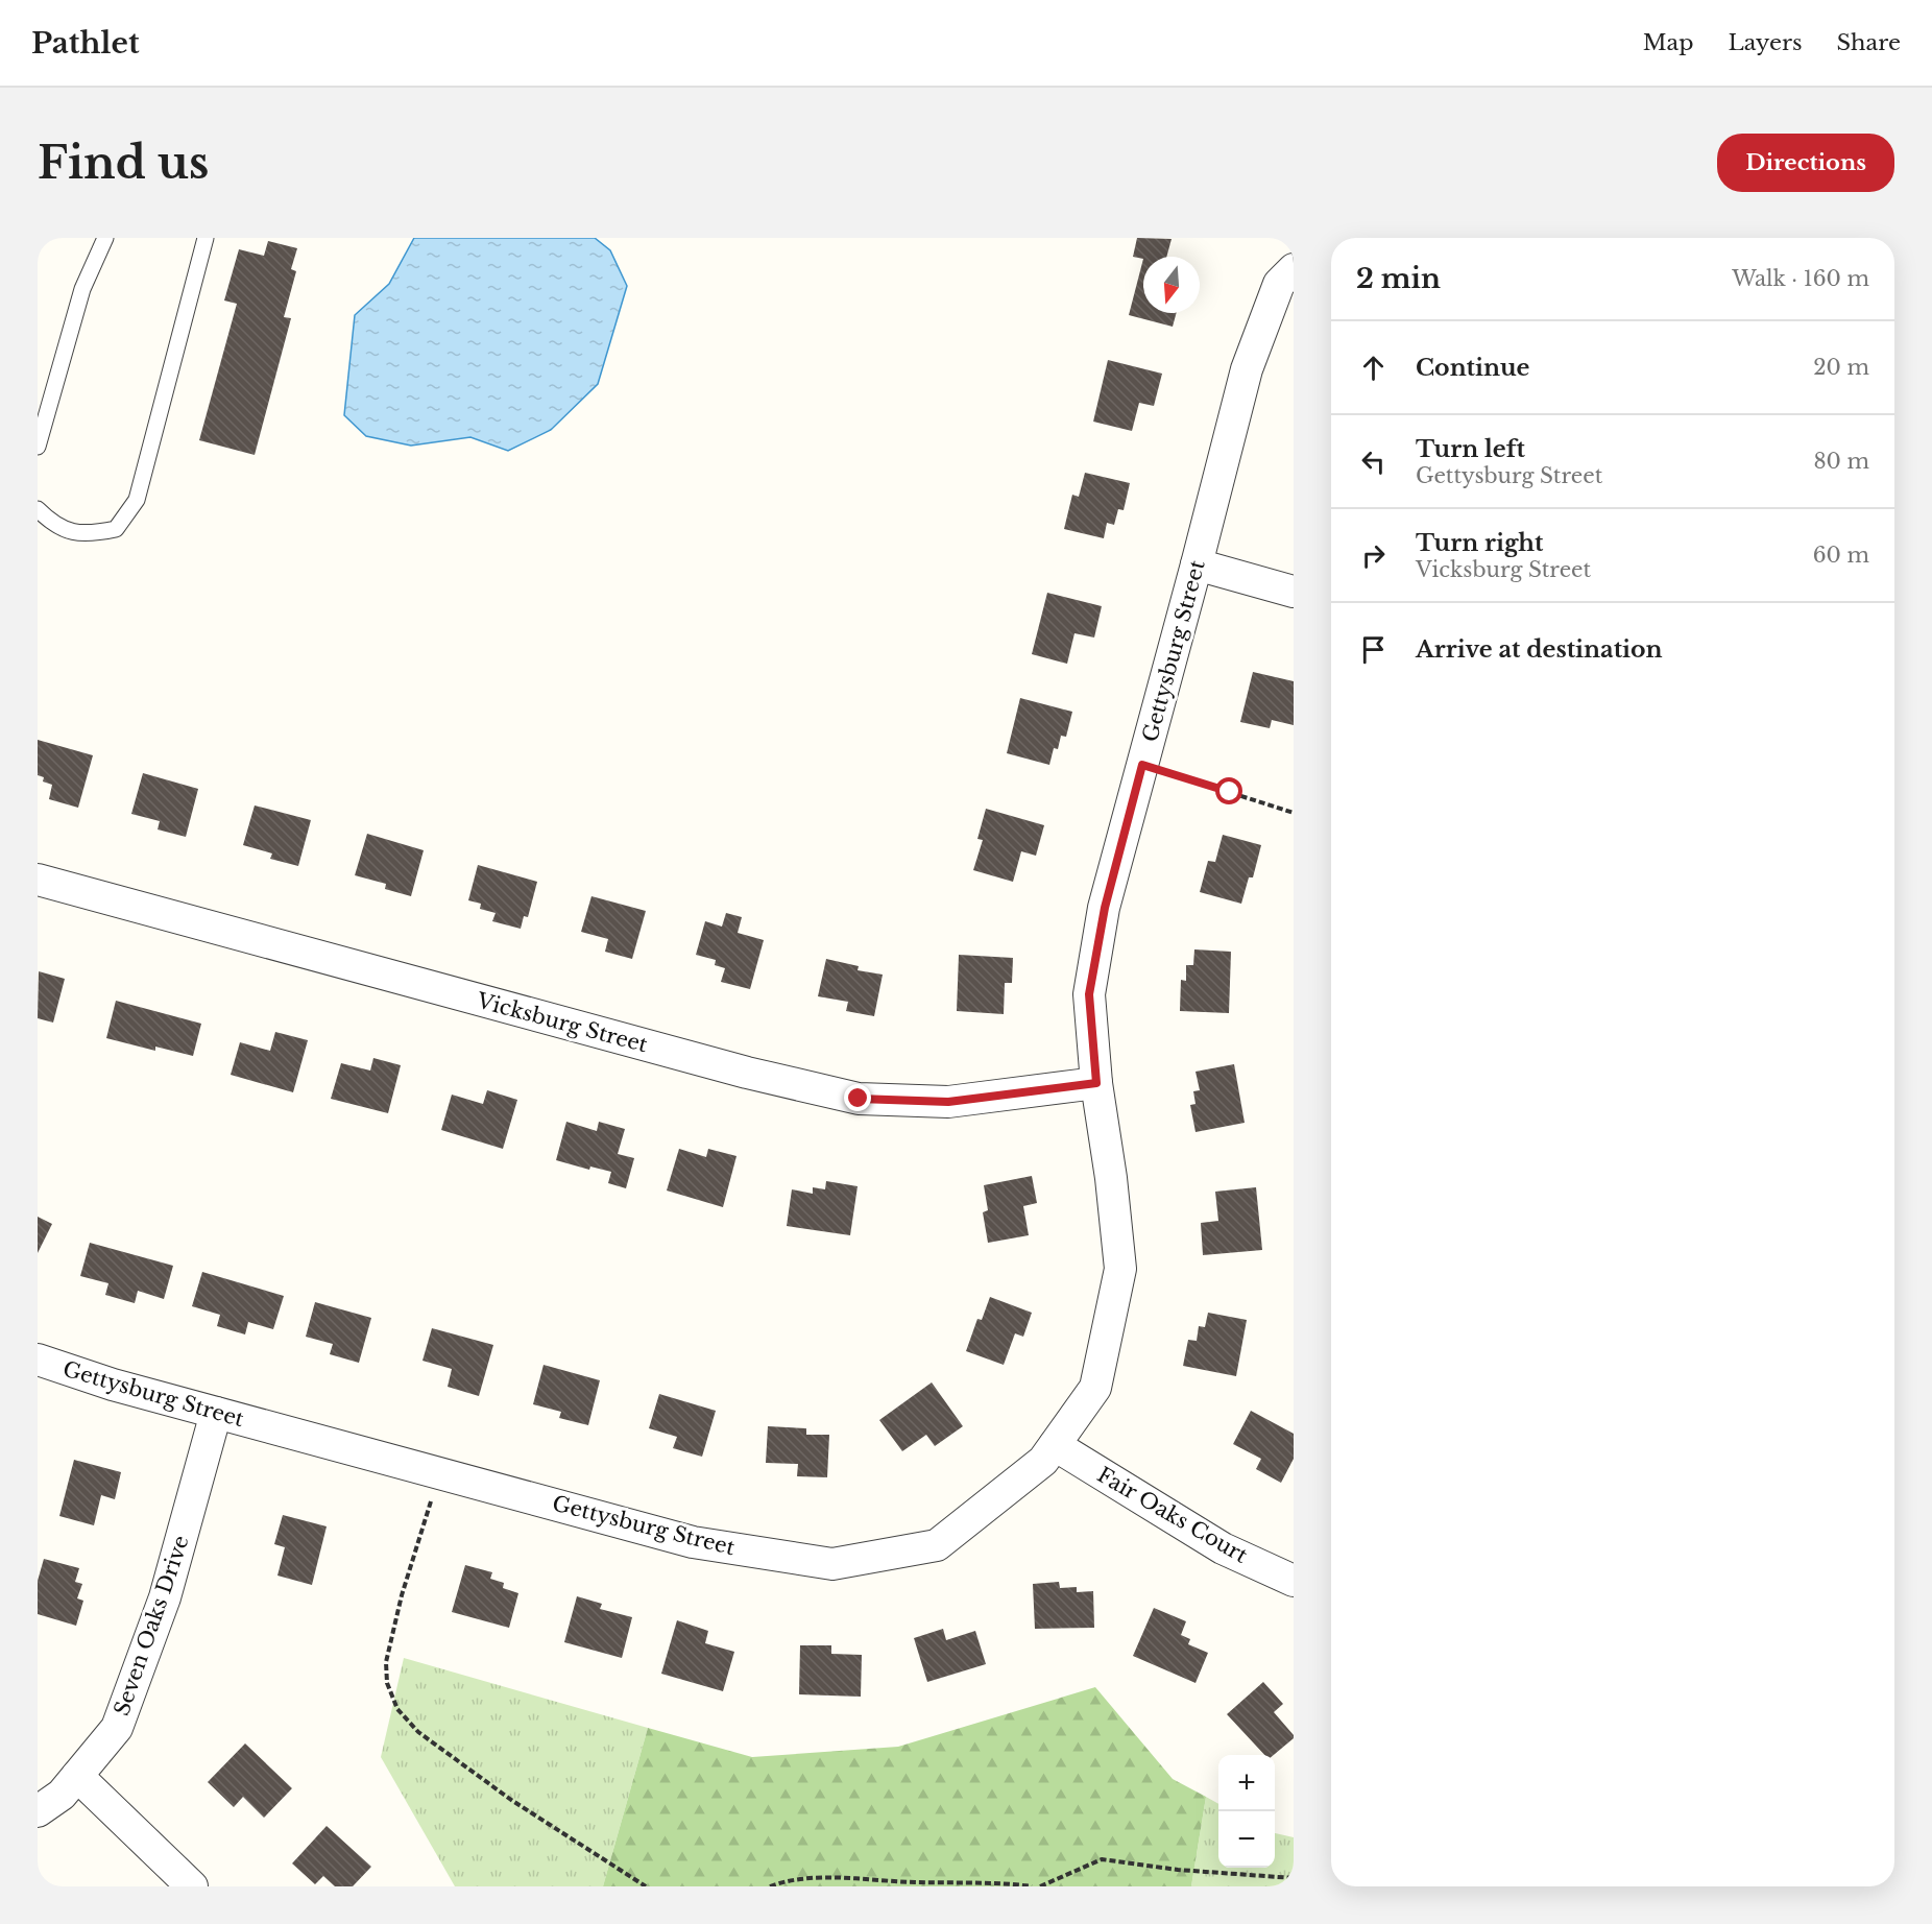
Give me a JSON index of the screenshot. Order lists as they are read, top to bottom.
{
  "streets": {
    "street": [
      "Gettysburg Street",
      "Vicksburg Street",
      "Fair Oaks Court",
      "Seven Oaks Drive"
    ]
  },
  "crossings": [
    ["Gettysburg Street", "Vicksburg Street"],
    ["Gettysburg Street", "Fair Oaks Court"],
    ["Gettysburg Street", "Seven Oaks Drive"]
  ],
  "north": "bottom",
  "page": {
    "header": "Pathlet",
    "nav": ["Map", "Layers", "Share"],
    "buttons": "Directions",
    "title": "Find us",
    "heading": ["2 min", "Walk · 160 m"],
    "list": [
      ["Continue", "20 m"],
      ["Turn left", "Gettysburg Street", "80 m"],
      ["Turn right", "Vicksburg Street", "60 m"],
      "Arrive at destination"
    ],
    "map_buttons": ["+", "−"]
  }
}
